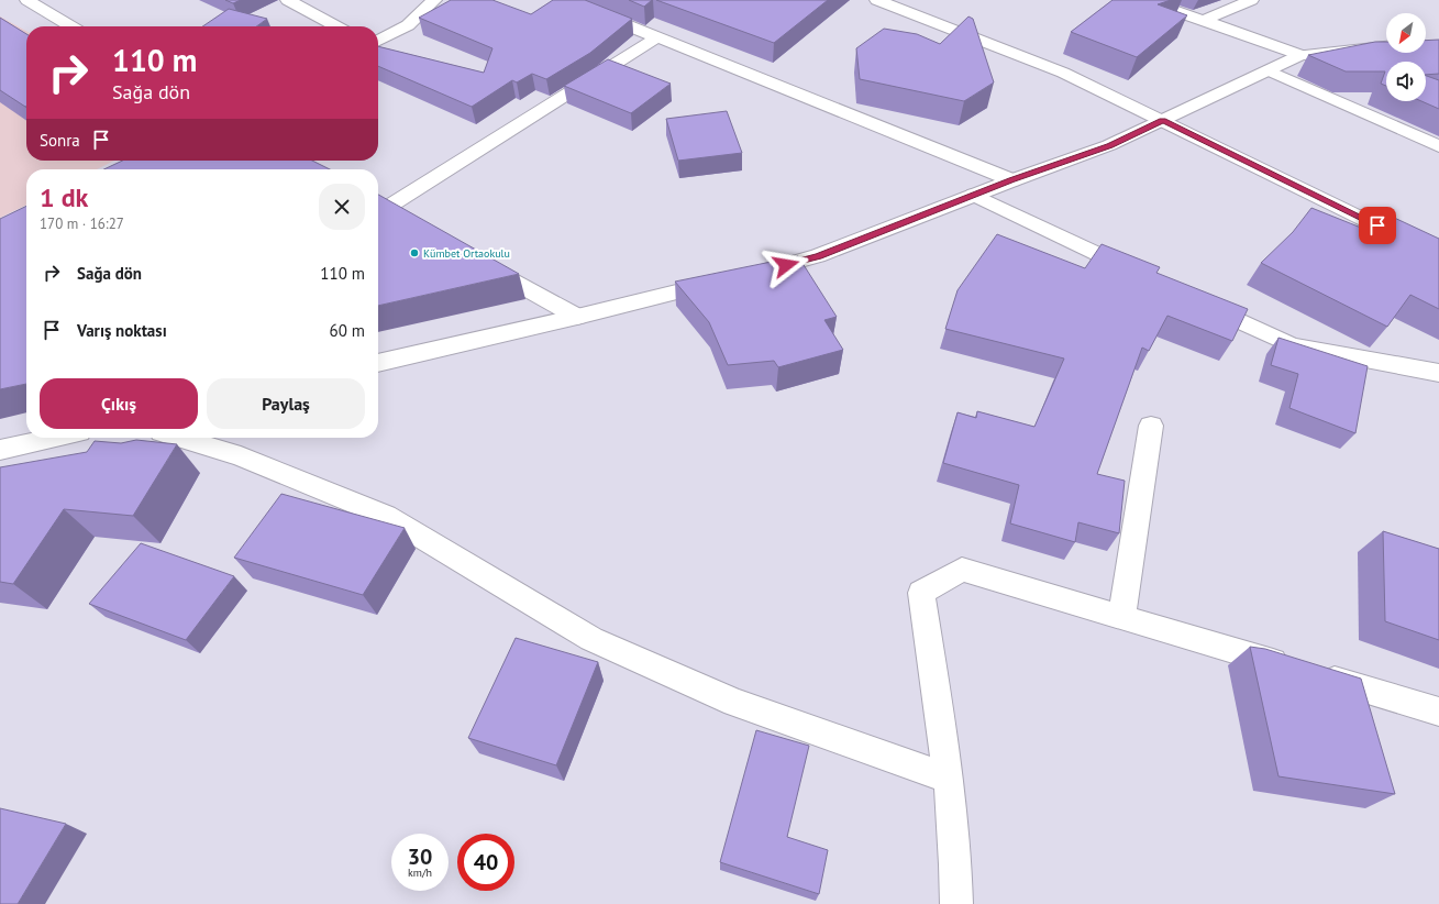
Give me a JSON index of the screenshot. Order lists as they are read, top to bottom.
{
  "places": ["Kümbet Ortaokulu"],
  "north": "bottom left",
  "page": {
    "turn": ["110 m", "Sağa dön"],
    "then": "Sonra",
    "heading": ["1 dk", "170 m · 16:27"],
    "list": [
      {
        "name": "Sağa dön",
        "value": "110 m"
      },
      {
        "name": "Varış noktası",
        "value": "60 m"
      }
    ],
    "buttons": ["Çıkış", "Paylaş"],
    "speed": "30 km/h",
    "limit": "40"
  }
}
